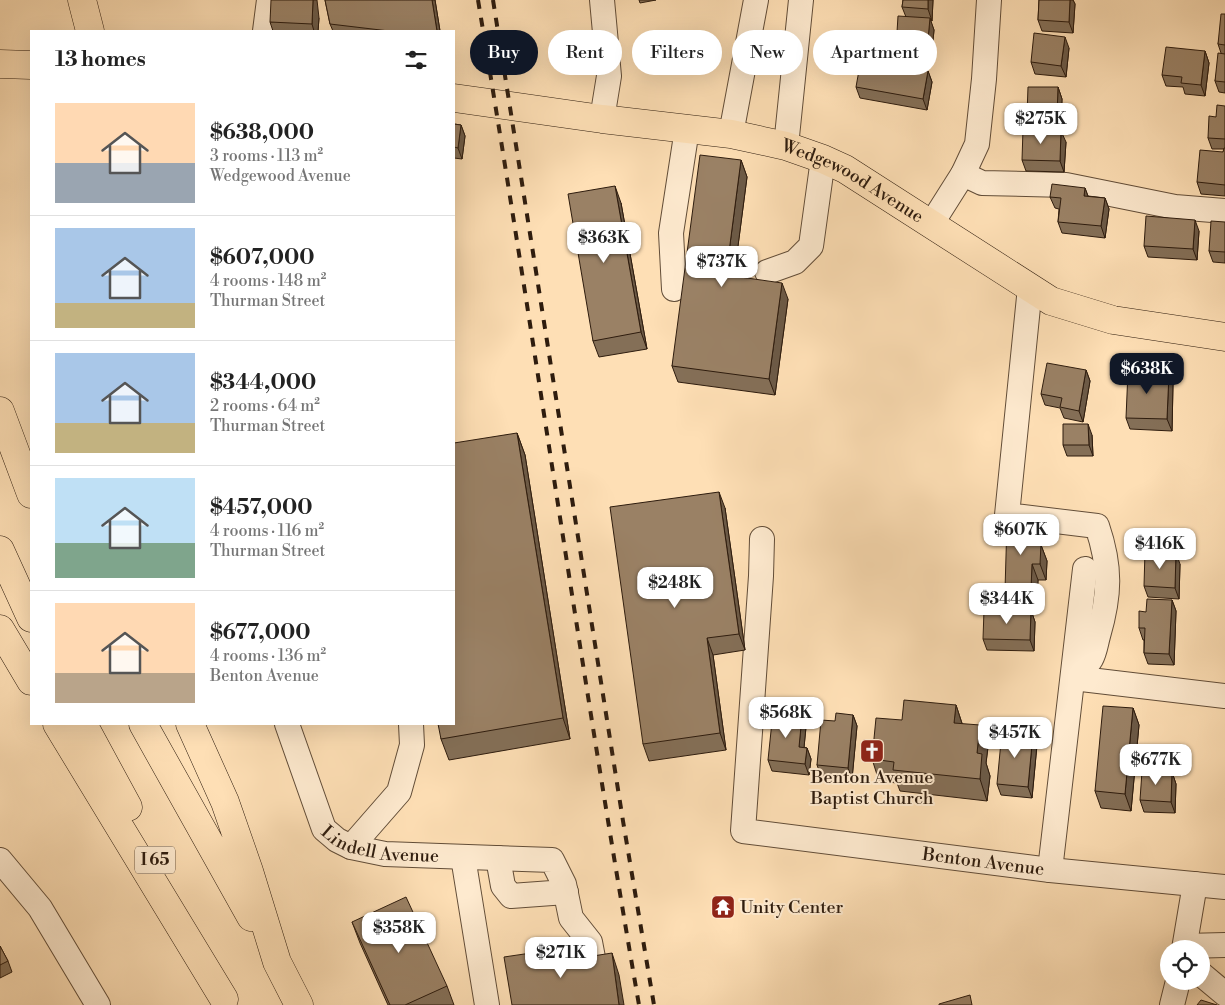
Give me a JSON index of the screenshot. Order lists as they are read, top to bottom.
{
  "streets": {
    "main road": ["Wedgewood Avenue", "I 65"],
    "street": ["Lindell Avenue", "Benton Avenue"]
  },
  "places": {
    "church": ["Benton Avenue Baptist Church"],
    "temple": ["Unity Center"]
  },
  "page": {
    "chip": [
      "Buy",
      "Rent",
      "Filters",
      "New",
      "Apartment"
    ],
    "heading": "13 homes",
    "list": [
      {
        "name": "$638,000",
        "note": "3 rooms · 113 m² · Wedgewood Avenue"
      },
      {
        "name": "$607,000",
        "note": "4 rooms · 148 m² · Thurman Street"
      },
      {
        "name": "$344,000",
        "note": "2 rooms · 64 m² · Thurman Street"
      },
      {
        "name": "$457,000",
        "note": "4 rooms · 116 m² · Thurman Street"
      },
      {
        "name": "$677,000",
        "note": "4 rooms · 136 m² · Benton Avenue"
      }
    ],
    "price": [
      "$275K",
      "$363K",
      "$737K",
      "$638K",
      "$607K",
      "$416K",
      "$248K",
      "$344K",
      "$568K",
      "$457K",
      "$677K",
      "$358K",
      "$271K"
    ]
  }
}
